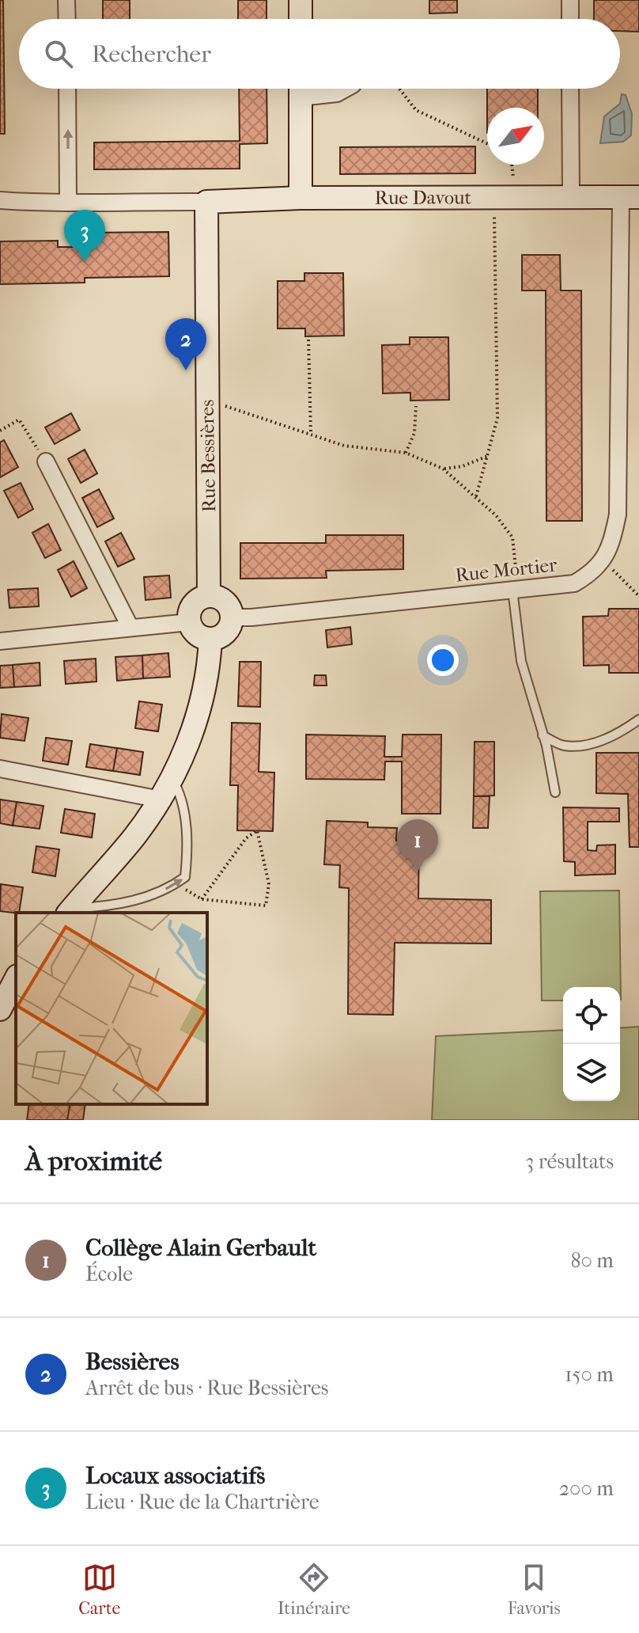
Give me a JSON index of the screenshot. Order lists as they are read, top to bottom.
{
  "streets": {
    "street": ["Rue Davout", "Rue Bessières", "Rue Mortier"]
  },
  "crossings": [
    ["Rue Davout", "Rue Bessières"],
    ["Rue Davout", "Rue Mortier"],
    ["Rue Bessières", "Rue Mortier"]
  ],
  "north": "top right",
  "page": {
    "search": "Rechercher",
    "pins": ["3", "2", "1"],
    "heading": ["À proximité", "3 résultats"],
    "list": [
      {
        "mark": "1",
        "name": "Collège Alain Gerbault",
        "note": "École",
        "value": "80 m"
      },
      {
        "mark": "2",
        "name": "Bessières",
        "note": "Arrêt de bus · Rue Bessières",
        "value": "150 m"
      },
      {
        "mark": "3",
        "name": "Locaux associatifs",
        "note": "Lieu · Rue de la Chartrière",
        "value": "200 m"
      }
    ],
    "nav": ["Carte", "Itinéraire", "Favoris"]
  }
}
